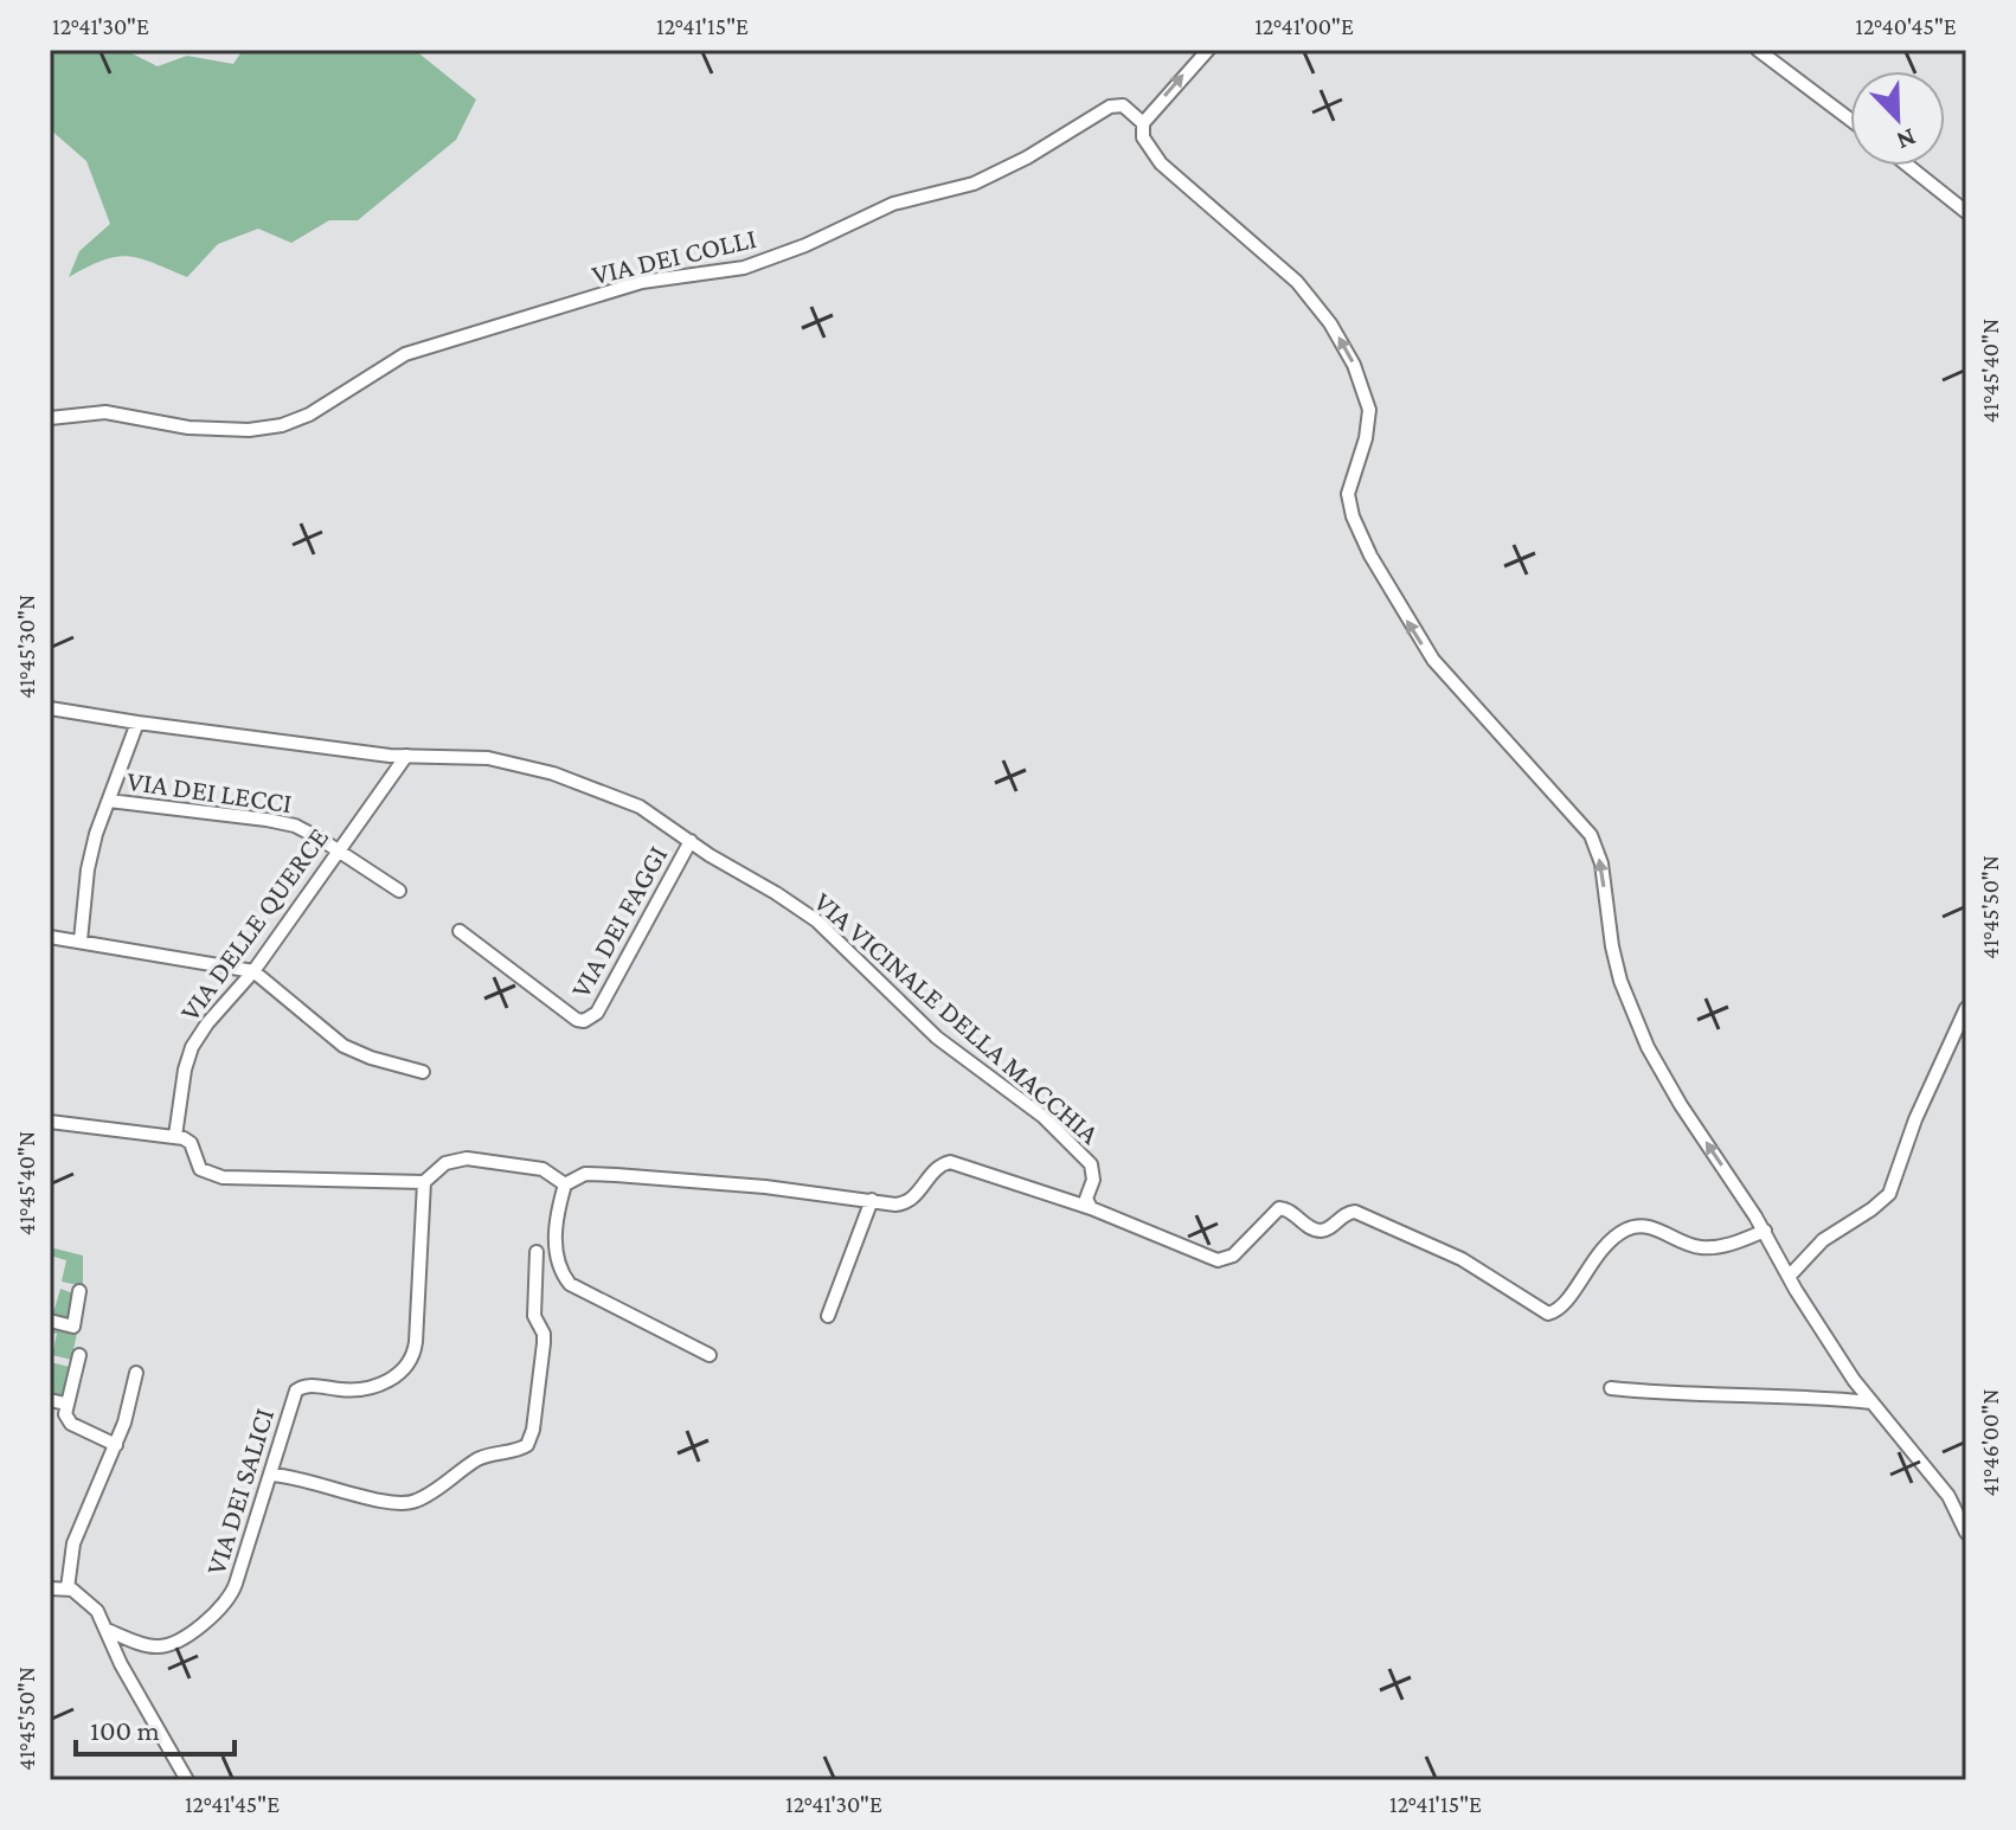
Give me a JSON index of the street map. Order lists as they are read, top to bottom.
{
  "streets": {
    "street": [
      "VIA DEI COLLI",
      "VIA DEI LECCI",
      "VIA DEI FAGGI",
      "VIA DELLE QUERCE",
      "VIA VICINALE DELLA MACCHIA",
      "VIA DEI SALICI"
    ]
  },
  "crossings": [
    ["VIA DEI LECCI", "VIA DELLE QUERCE"],
    ["VIA DEI FAGGI", "VIA VICINALE DELLA MACCHIA"],
    ["VIA DELLE QUERCE", "VIA VICINALE DELLA MACCHIA"]
  ],
  "scale_bar": "100 m",
  "north": "bottom right",
  "coordinates": [
    "12°41'30\"E",
    "12°41'15\"E",
    "12°41'00\"E",
    "12°40'45\"E",
    "41°45'40\"N",
    "41°45'30\"N",
    "41°45'50\"N",
    "41°46'00\"N",
    "12°41'45\"E"
  ]
}
